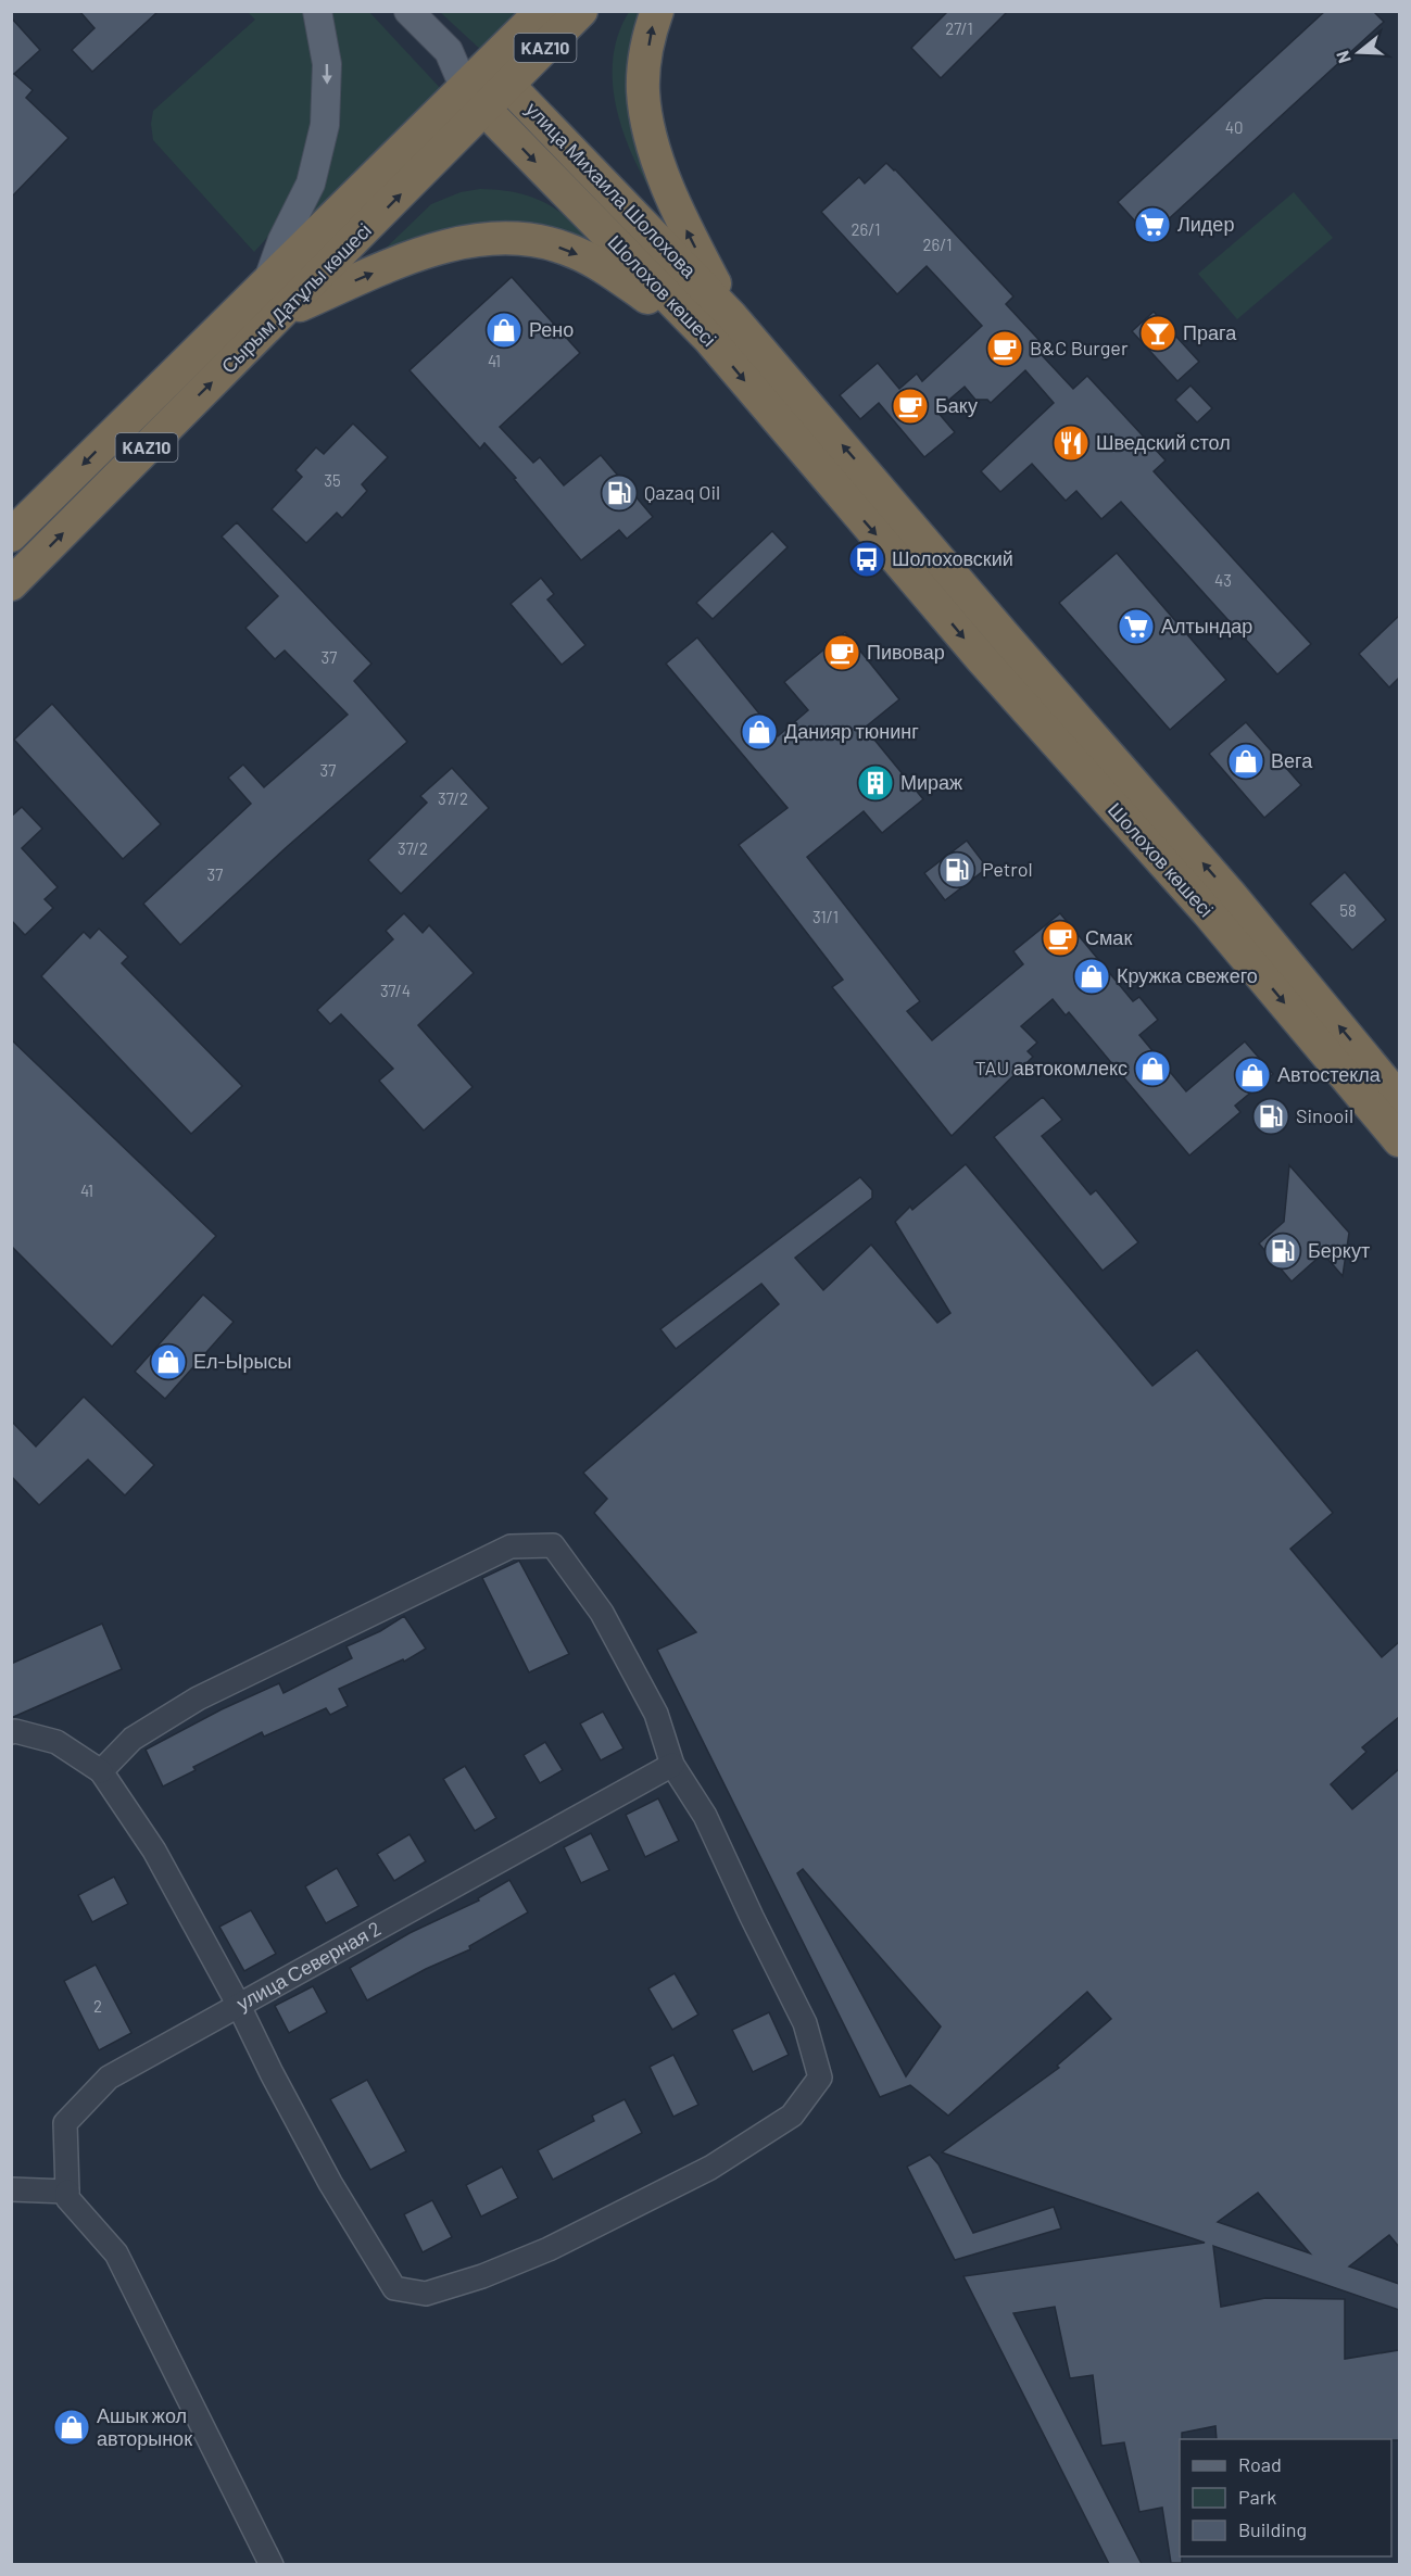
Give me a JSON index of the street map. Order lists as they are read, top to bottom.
{
  "streets": {
    "highway": [
      "KAZ10",
      "улица Михаила Шолохова",
      "Шолохов көшесі",
      "Сырым Датұлы көшесі"
    ],
    "street": ["улица Северная 2"]
  },
  "crossings": [
    ["улица Михаила Шолохова", "Шолохов көшесі"],
    ["улица Михаила Шолохова", "Сырым Датұлы көшесі"],
    ["Шолохов көшесі", "Сырым Датұлы көшесі"]
  ],
  "places": {
    "supermarket": ["Лидер", "Алтындар"],
    "shop": [
      "Рено",
      "Данияр тюнинг",
      "Вега",
      "Кружка свежего",
      "TAU автокомлекс",
      "Автостекла",
      "Ел-Ырысы",
      "Ашык жол авторынок"
    ],
    "bar": ["Прага"],
    "cafe": [
      "B&C Burger",
      "Баку",
      "Пивовар",
      "Смак"
    ],
    "restaurant": ["Шведский стол"],
    "fuel station": [
      "Qazaq Oil",
      "Petrol",
      "Sinooil",
      "Беркут"
    ],
    "bus stop": ["Шолоховский"],
    "building": ["Мираж"]
  },
  "house_numbers": [
    "27/1",
    "40",
    "26/1",
    "26/1",
    "41",
    "35",
    "43",
    "37",
    "37",
    "37/2",
    "37/2",
    "37",
    "58",
    "31/1",
    "37/4",
    "41",
    "2"
  ],
  "legend": ["Road", "Park", "Building"],
  "north": "left"
}
